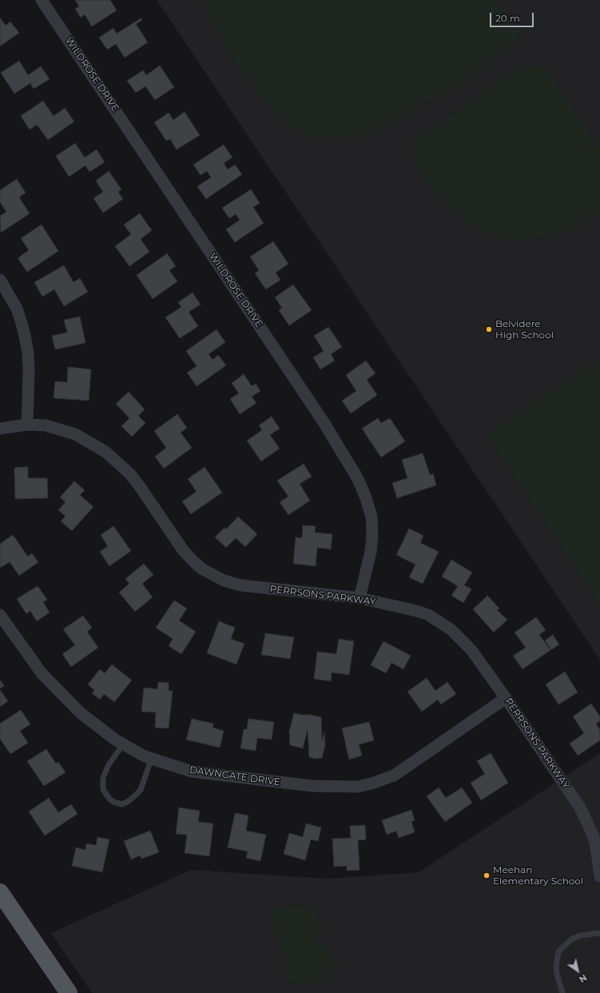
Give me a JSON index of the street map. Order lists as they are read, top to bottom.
{
  "streets": {
    "street": ["WILDROSE DRIVE", "PERRSONS PARKWAY", "DAWNGATE DRIVE"]
  },
  "crossings": [
    ["WILDROSE DRIVE", "PERRSONS PARKWAY"],
    ["PERRSONS PARKWAY", "DAWNGATE DRIVE"]
  ],
  "places": ["Belvidere High School", "Meehan Elementary School"],
  "scale_bar": "20 m",
  "north": "bottom right"
}
